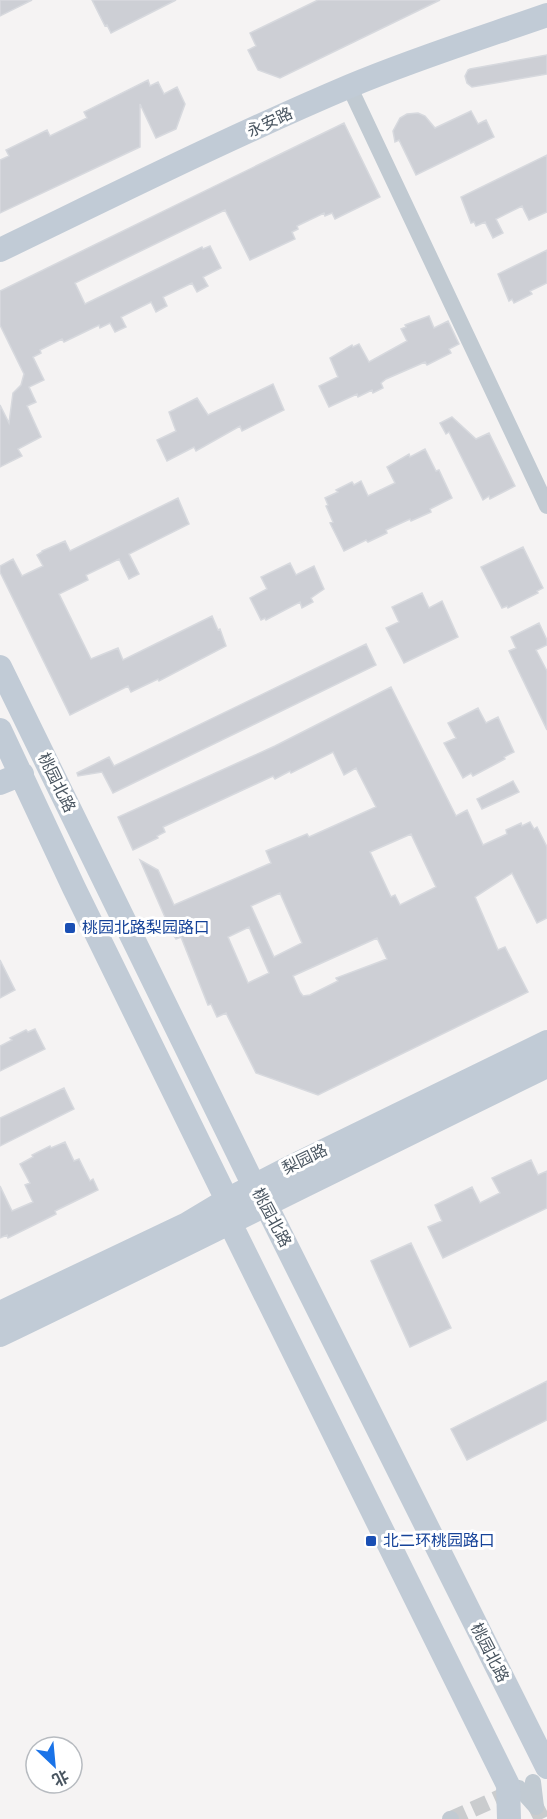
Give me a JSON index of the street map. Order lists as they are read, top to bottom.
{
  "streets": {
    "main road": ["永安路", "桃园北路", "梨园路"]
  },
  "crossings": [
    ["桃园北路", "梨园路"]
  ],
  "places": {
    "transit": ["桃园北路梨园路口", "北二环桃园路口"]
  },
  "north": "bottom right"
}
